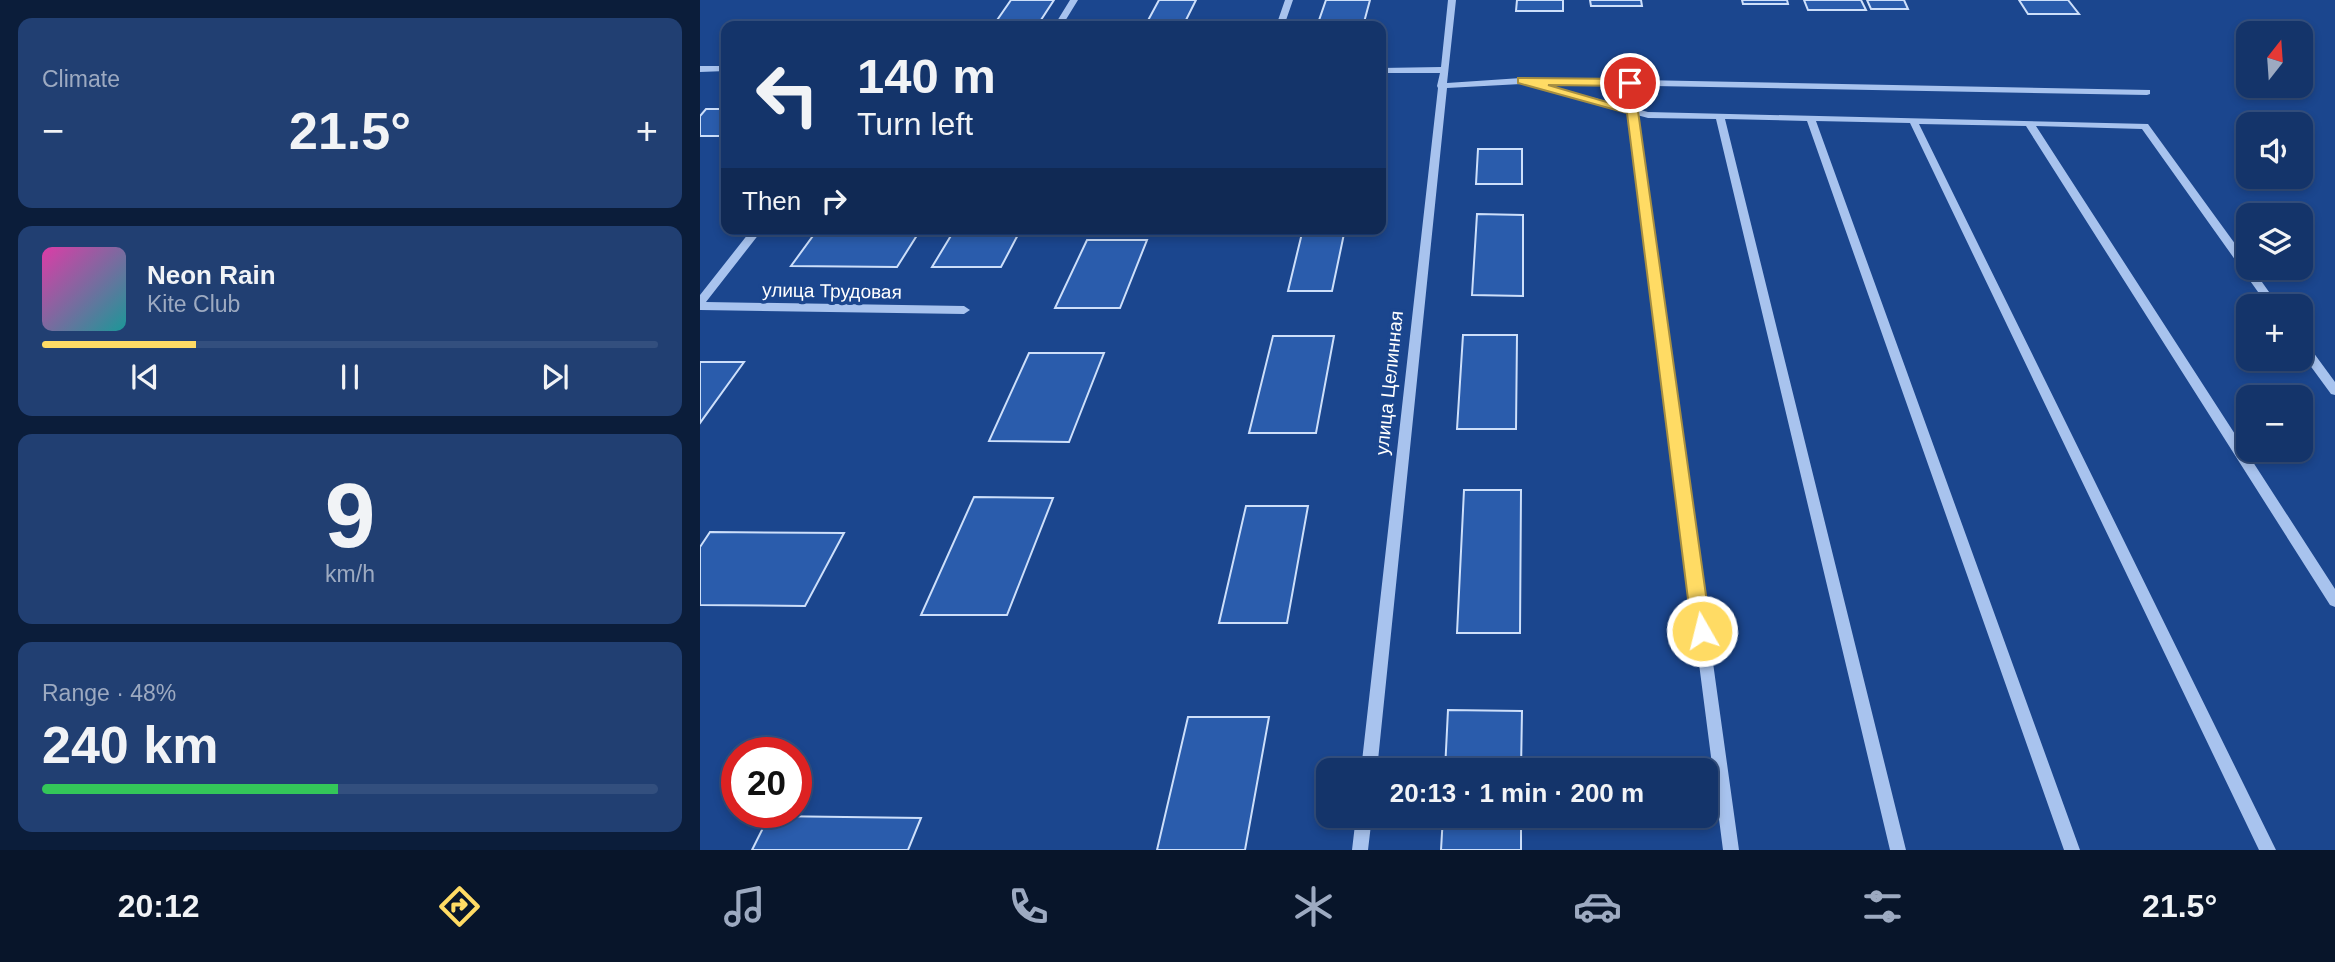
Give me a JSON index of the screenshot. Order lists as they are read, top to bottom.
{
  "streets": {
    "street": ["улица Трудовая", "улица Целинная"]
  },
  "north": "top",
  "page": {
    "tile": [
      "Climate",
      ["9", "km/h"],
      ["Range · 48%", "240 km"]
    ],
    "map_buttons": ["+", "−"],
    "turn": ["140 m", "Turn left"],
    "heat": ["−", "21.5°", "+"],
    "then": "Then",
    "song": ["Neon Rain", "Kite Club"],
    "limit": "20",
    "trip": "20:13 · 1 min · 200 m",
    "tabs": ["20:12", "21.5°"]
  }
}
